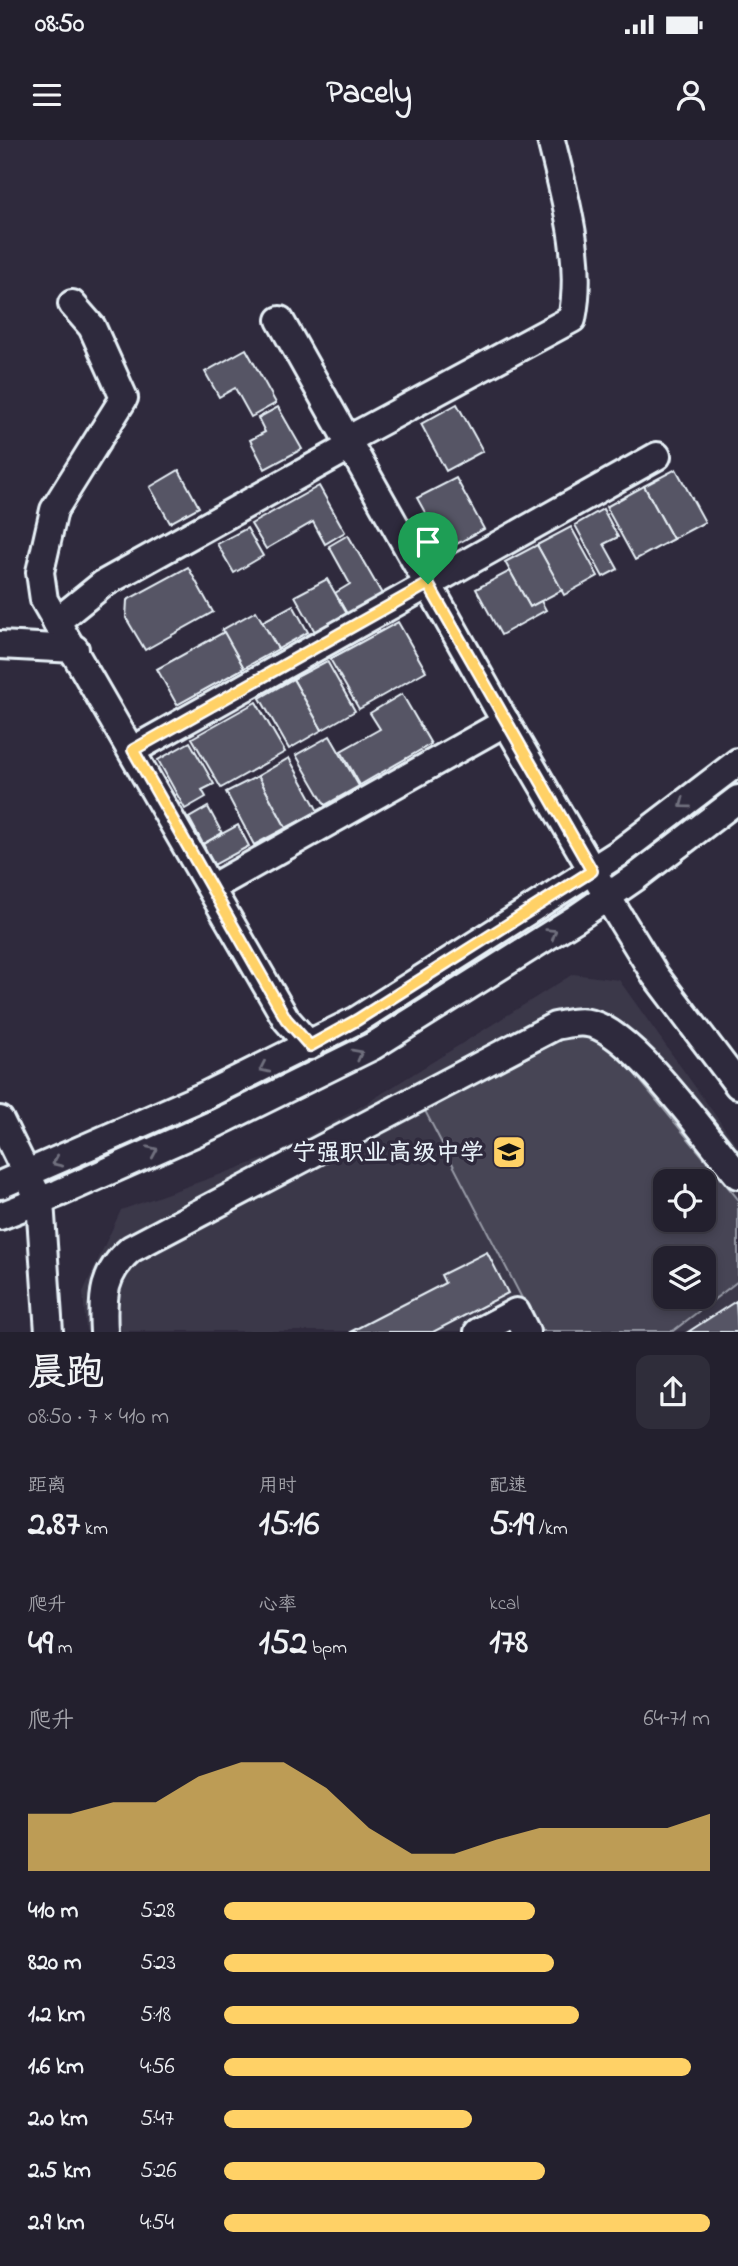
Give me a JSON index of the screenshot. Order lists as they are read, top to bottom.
{
  "places": {
    "school or university": ["宁强职业高级中学"]
  },
  "page": {
    "status": "08:50",
    "header": "Pacely",
    "heading": ["晨跑", "08:50 · 7 × 410 m"],
    "stats": [
      ["距离", "2.87 km"],
      ["用时", "15:16"],
      ["配速", "5:19 /km"],
      ["爬升", "49 m"],
      ["心率", "152 bpm"],
      ["kcal", "178"]
    ],
    "chart": ["爬升", "64–71 m"],
    "list": [
      {
        "name": "410 m",
        "note": "5:28"
      },
      {
        "name": "820 m",
        "note": "5:23"
      },
      {
        "name": "1.2 km",
        "note": "5:18"
      },
      {
        "name": "1.6 km",
        "note": "4:56"
      },
      {
        "name": "2.0 km",
        "note": "5:47"
      },
      {
        "name": "2.5 km",
        "note": "5:26"
      },
      {
        "name": "2.9 km",
        "note": "4:54"
      }
    ]
  }
}
